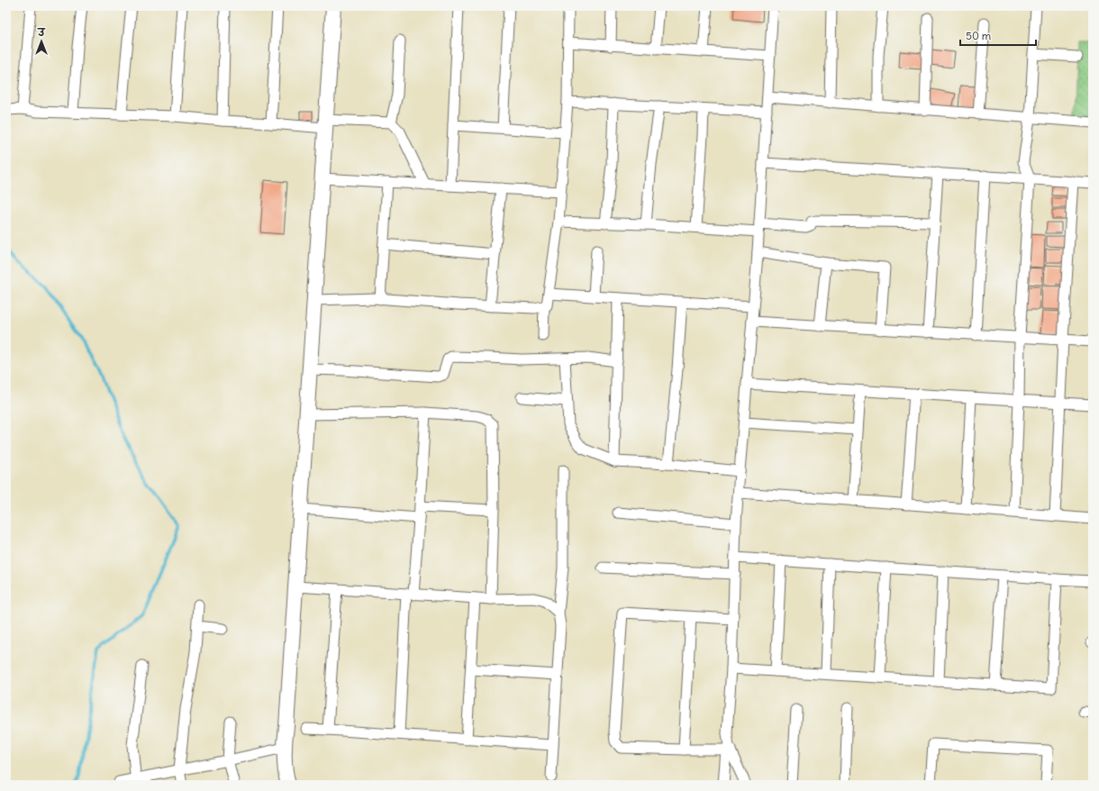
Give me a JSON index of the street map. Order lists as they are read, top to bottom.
{
  "scale_bar": "50 m",
  "north": "top"
}
